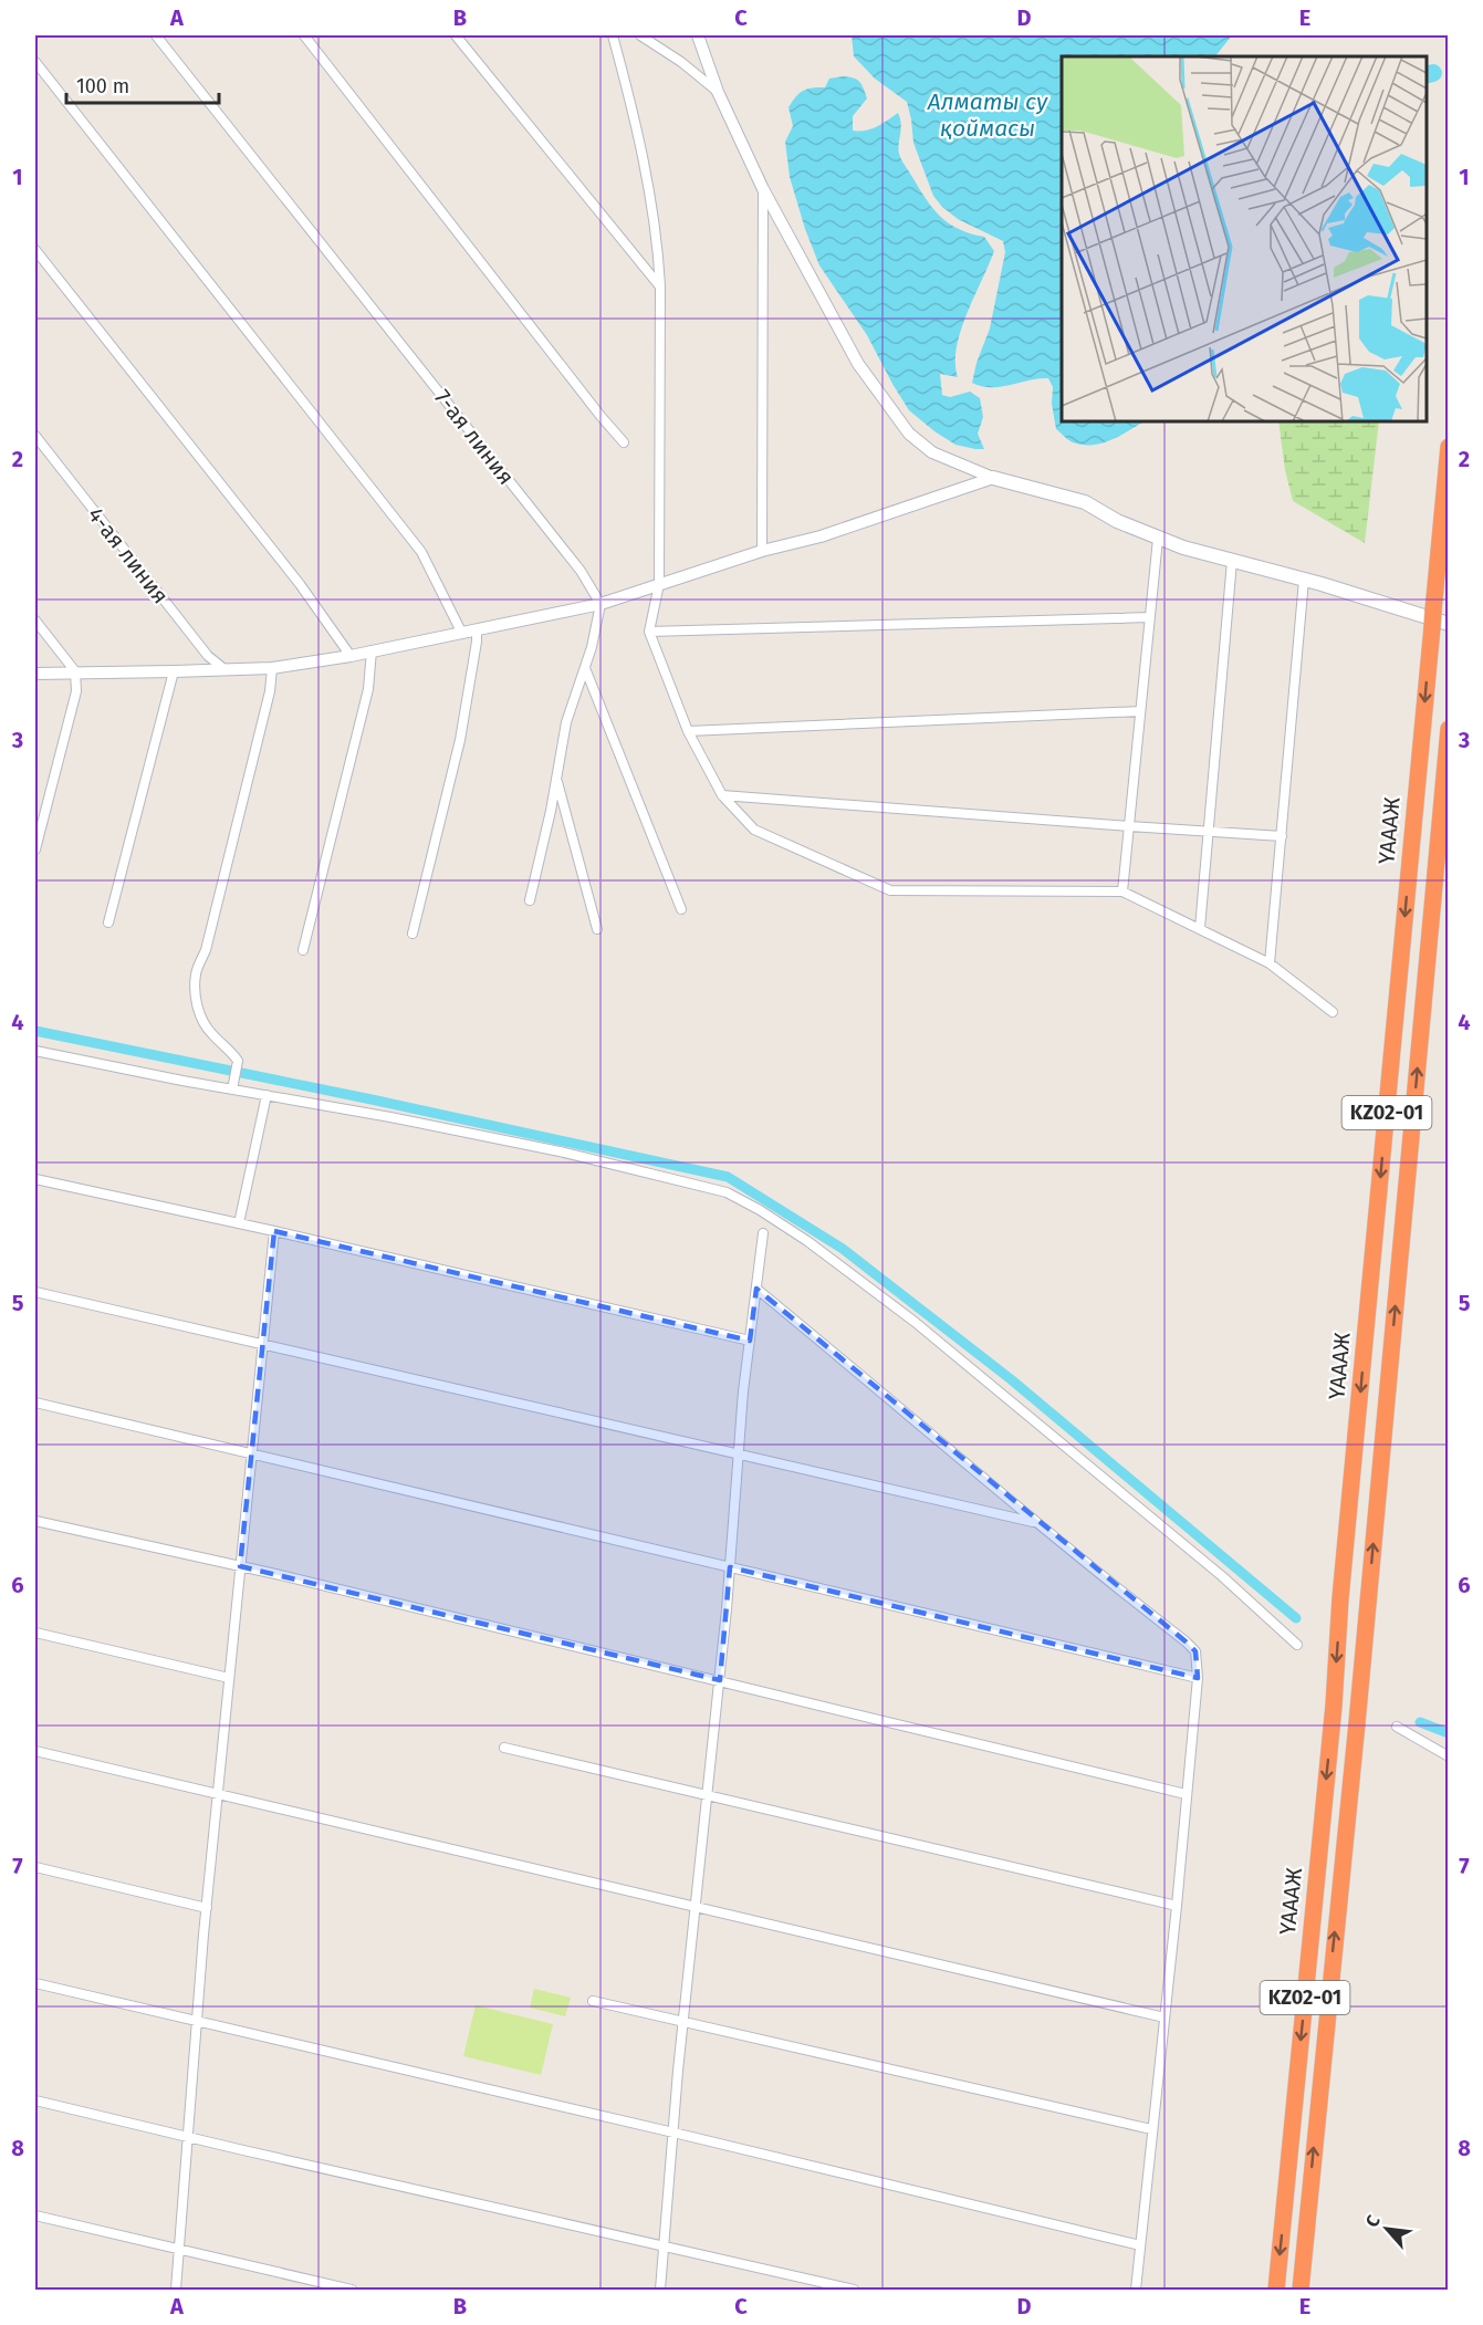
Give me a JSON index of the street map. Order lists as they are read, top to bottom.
{
  "streets": {
    "highway": ["ҮАААЖ", "KZ02-01"],
    "street": ["7-ая линия", "4-ая линия"]
  },
  "water": ["Алматы су қоймасы"],
  "scale_bar": "100 m",
  "north": "top left",
  "grid": {
    "columns": [
      "A",
      "B",
      "C",
      "D",
      "E"
    ],
    "rows": [
      "1",
      "2",
      "3",
      "4",
      "5",
      "6",
      "7",
      "8"
    ]
  }
}
